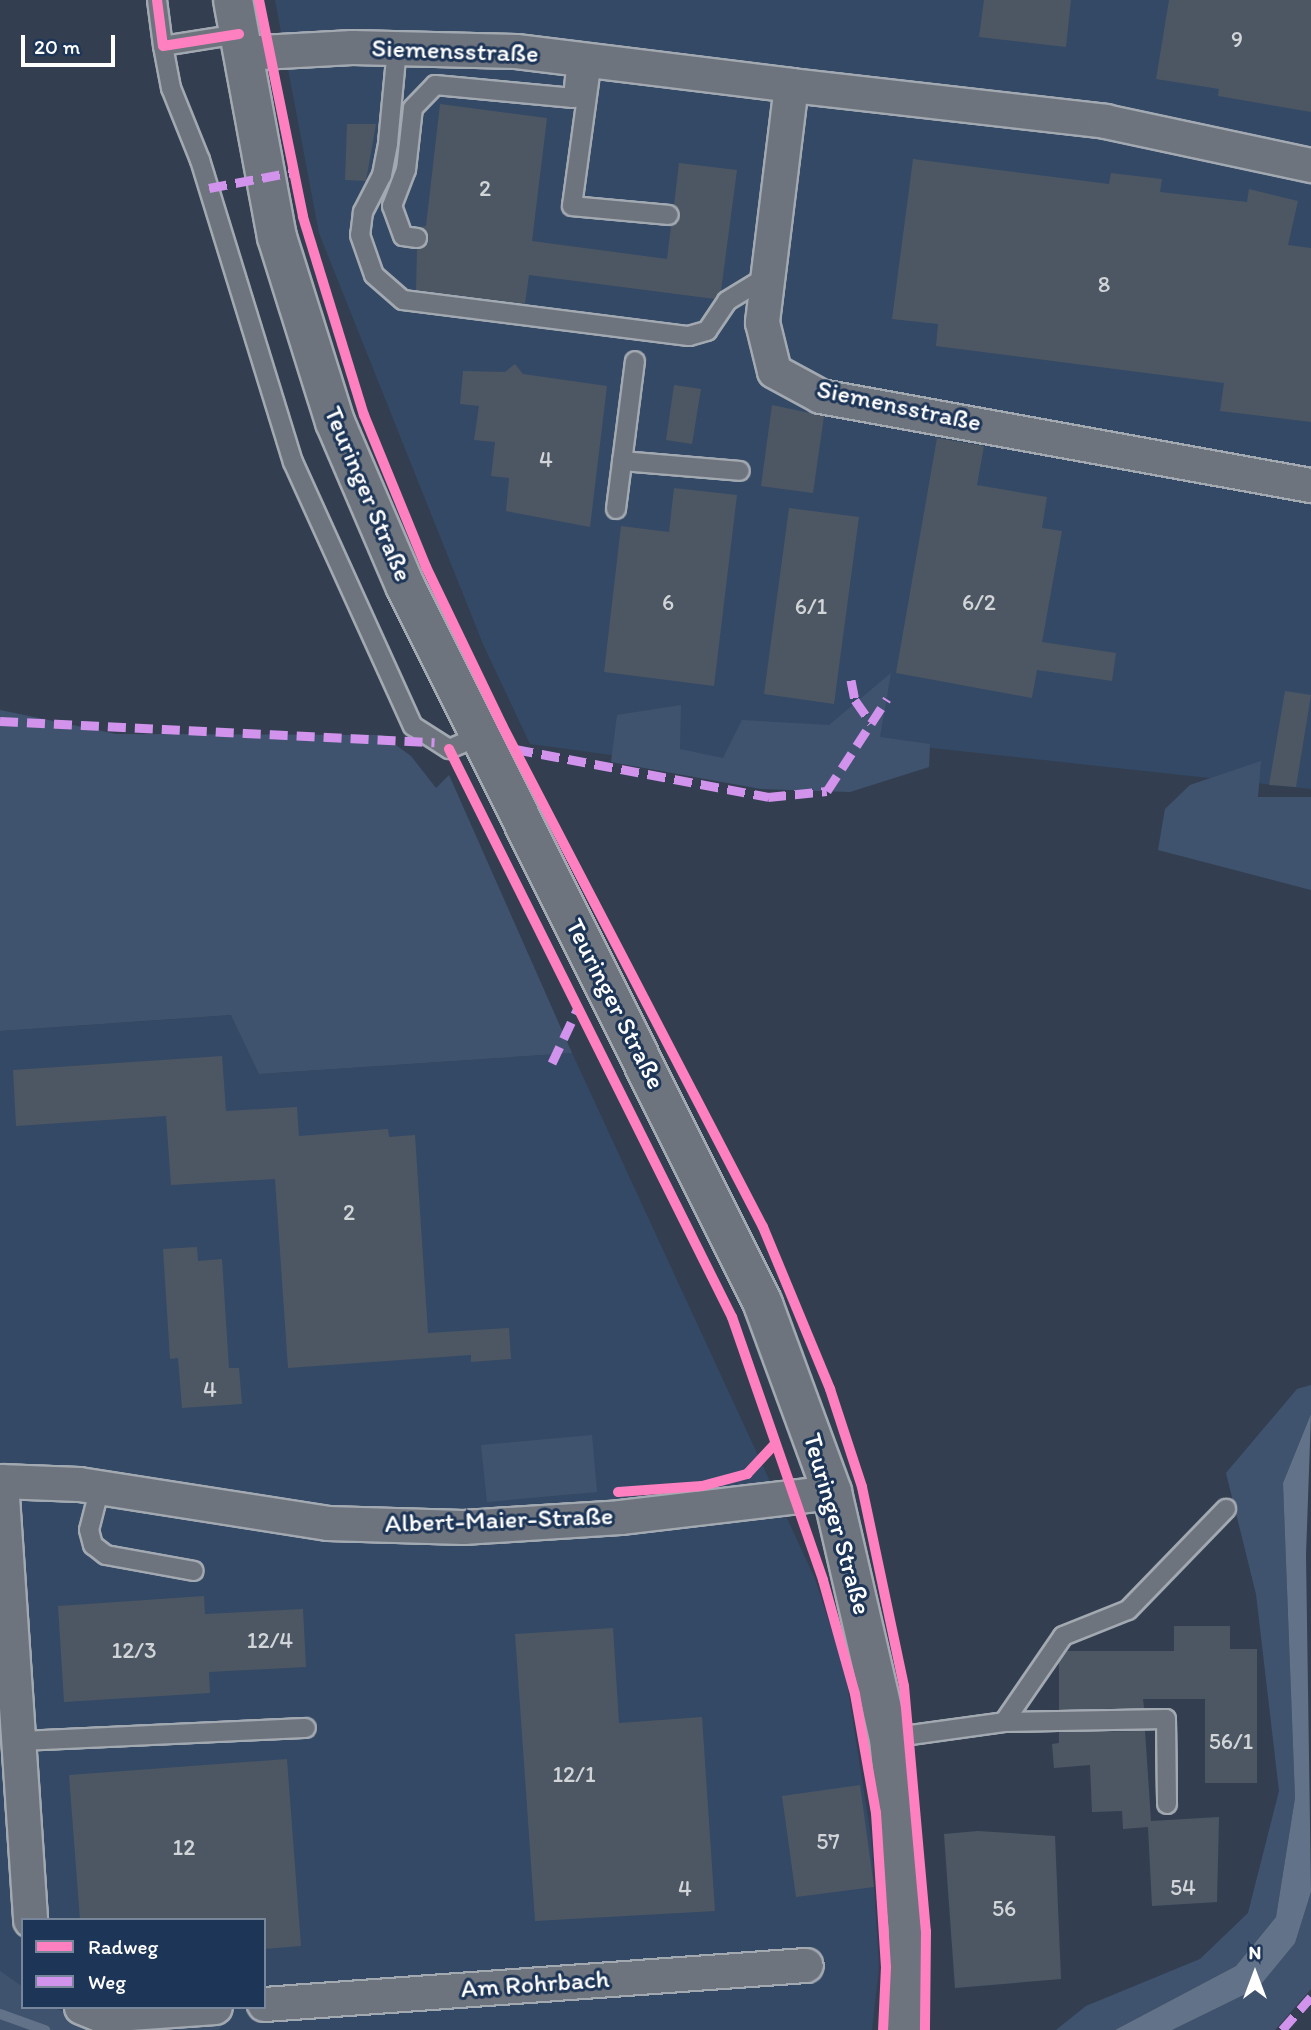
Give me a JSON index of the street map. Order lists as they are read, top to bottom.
{
  "streets": {
    "street": [
      "Siemensstraße",
      "Teuringer Straße",
      "Albert-Maier-Straße",
      "Am Rohrbach"
    ]
  },
  "crossings": [
    ["Siemensstraße", "Teuringer Straße"],
    ["Teuringer Straße", "Albert-Maier-Straße"]
  ],
  "house_numbers": [
    "9",
    "2",
    "8",
    "4",
    "6",
    "6/2",
    "6/1",
    "2",
    "4",
    "12/4",
    "12/3",
    "56/1",
    "12/1",
    "57",
    "12",
    "54",
    "4",
    "56"
  ],
  "legend": ["Radweg", "Weg"],
  "scale_bar": "20 m",
  "north": "top"
}
